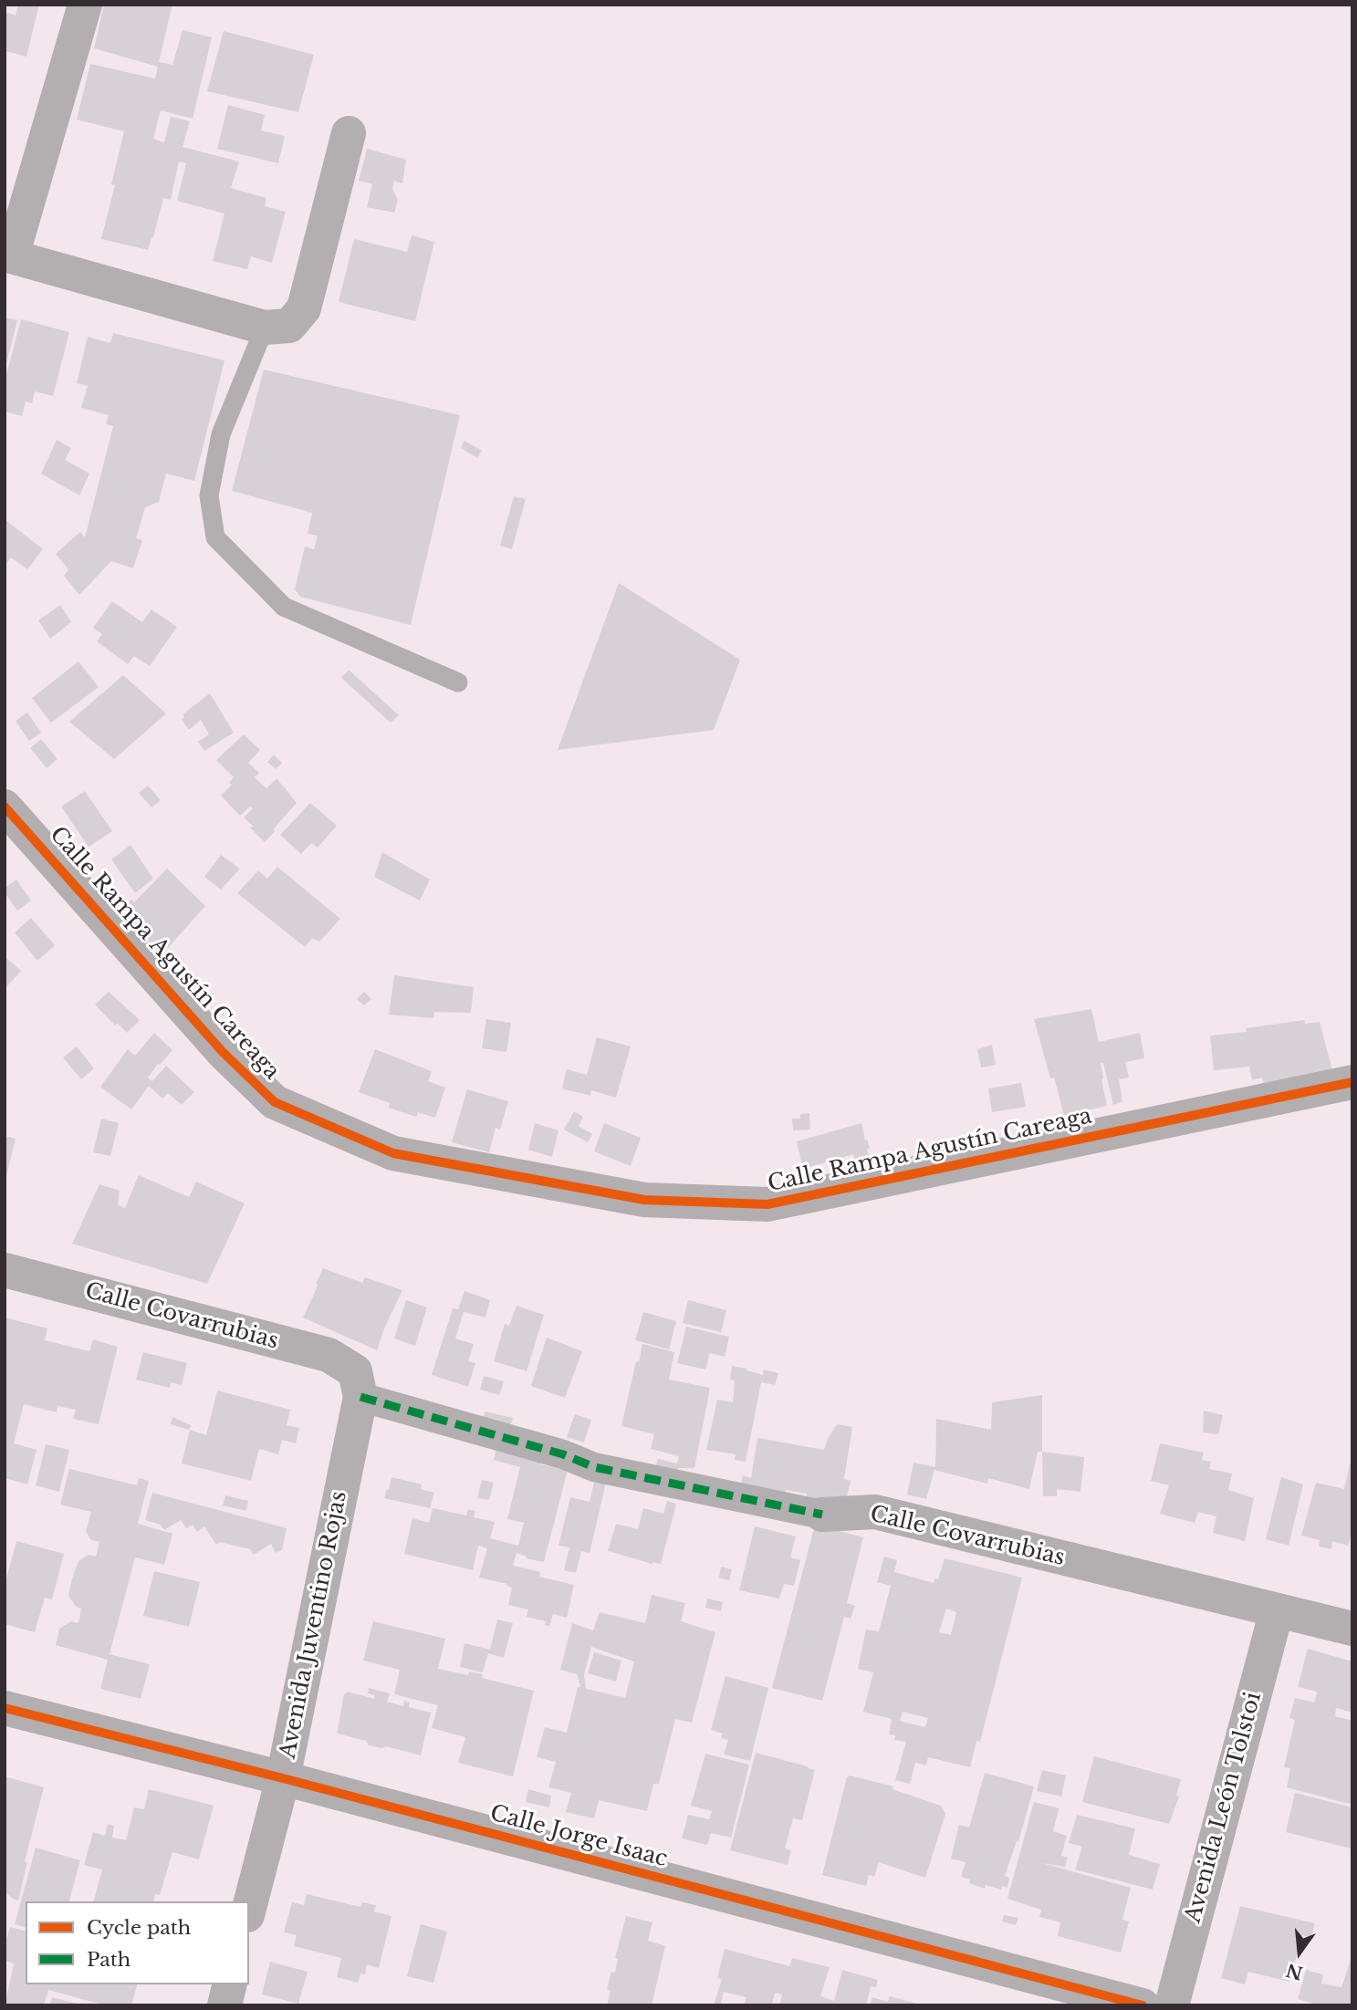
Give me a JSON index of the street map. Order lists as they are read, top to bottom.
{
  "streets": {
    "street": [
      "Calle Rampa Agustín Careaga",
      "Calle Covarrubias",
      "Avenida Juventino Rojas",
      "Avenida León Tolstoi",
      "Calle Jorge Isaac"
    ]
  },
  "crossings": [
    ["Calle Covarrubias", "Avenida Juventino Rojas"],
    ["Calle Covarrubias", "Avenida León Tolstoi"],
    ["Avenida Juventino Rojas", "Calle Jorge Isaac"]
  ],
  "legend": ["Cycle path", "Path"],
  "north": "bottom"
}
